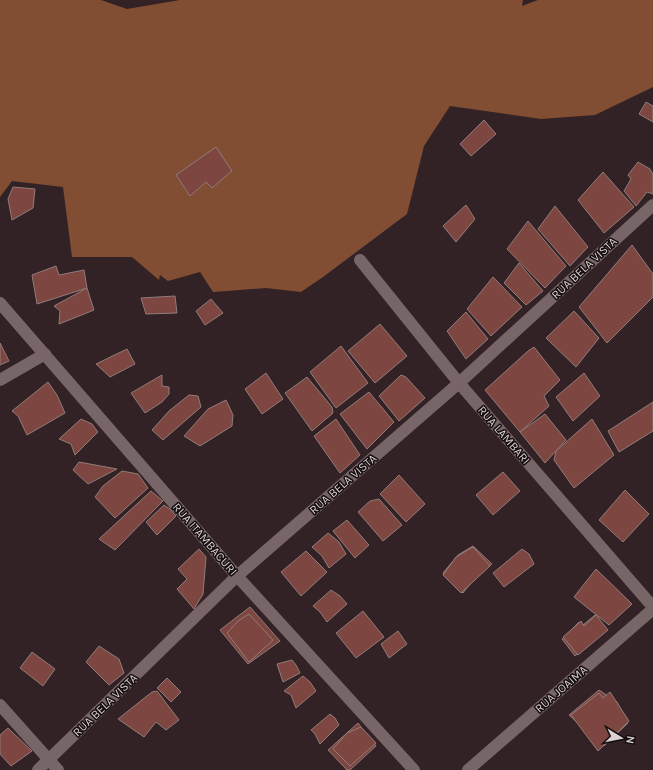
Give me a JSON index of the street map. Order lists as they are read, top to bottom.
{
  "streets": {
    "street": [
      "RUA BELA VISTA",
      "RUA LAMBARI",
      "RUA ITAMBACURI",
      "RUA JOAIMA"
    ]
  },
  "crossings": [
    ["RUA BELA VISTA", "RUA LAMBARI"],
    ["RUA BELA VISTA", "RUA ITAMBACURI"],
    ["RUA LAMBARI", "RUA JOAIMA"]
  ],
  "north": "right"
}
